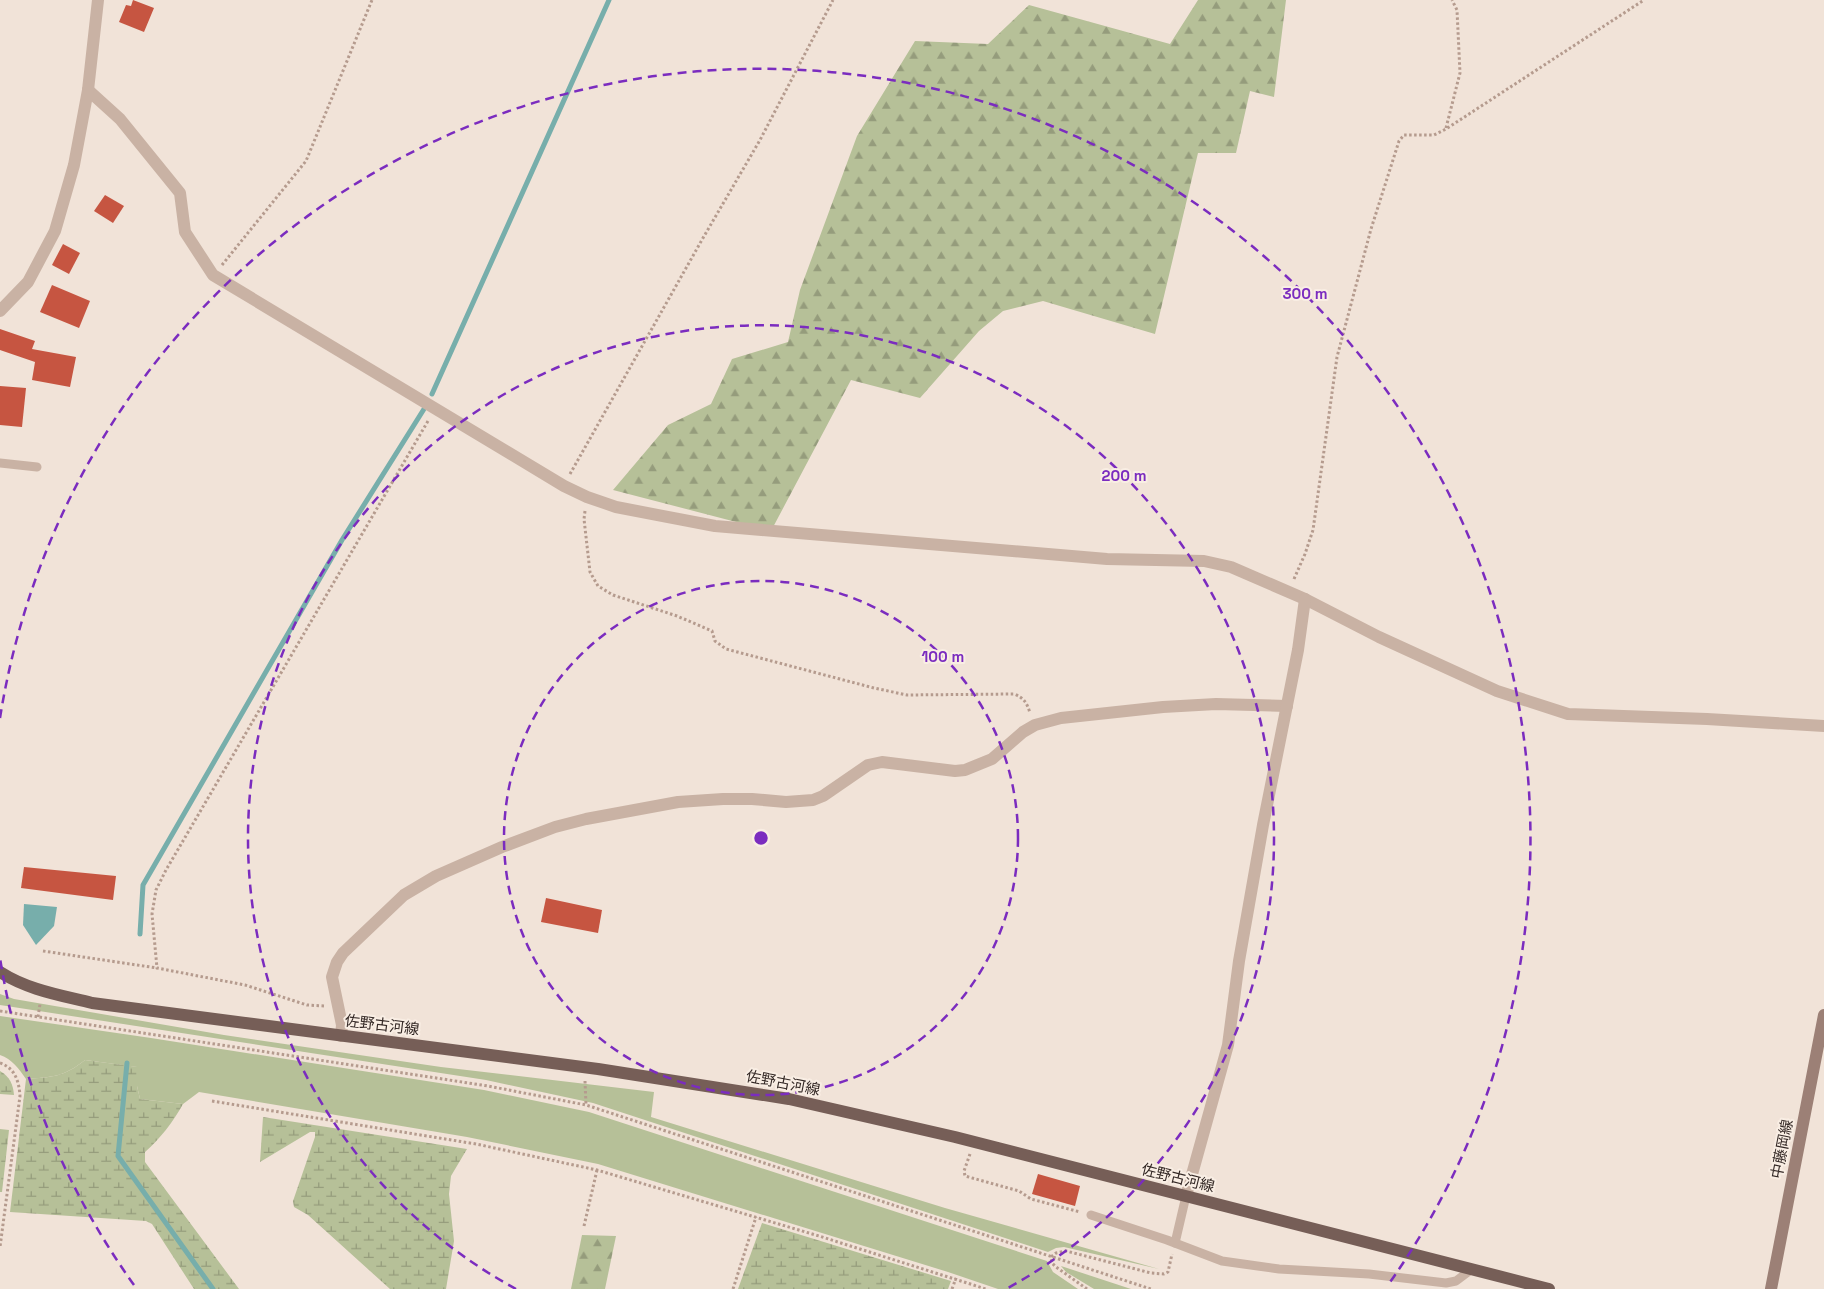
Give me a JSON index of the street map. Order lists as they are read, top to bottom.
{
  "streets": {
    "main road": ["佐野古河線", "中藤岡線"]
  },
  "rings": ["300 m", "200 m", "100 m"]
}
